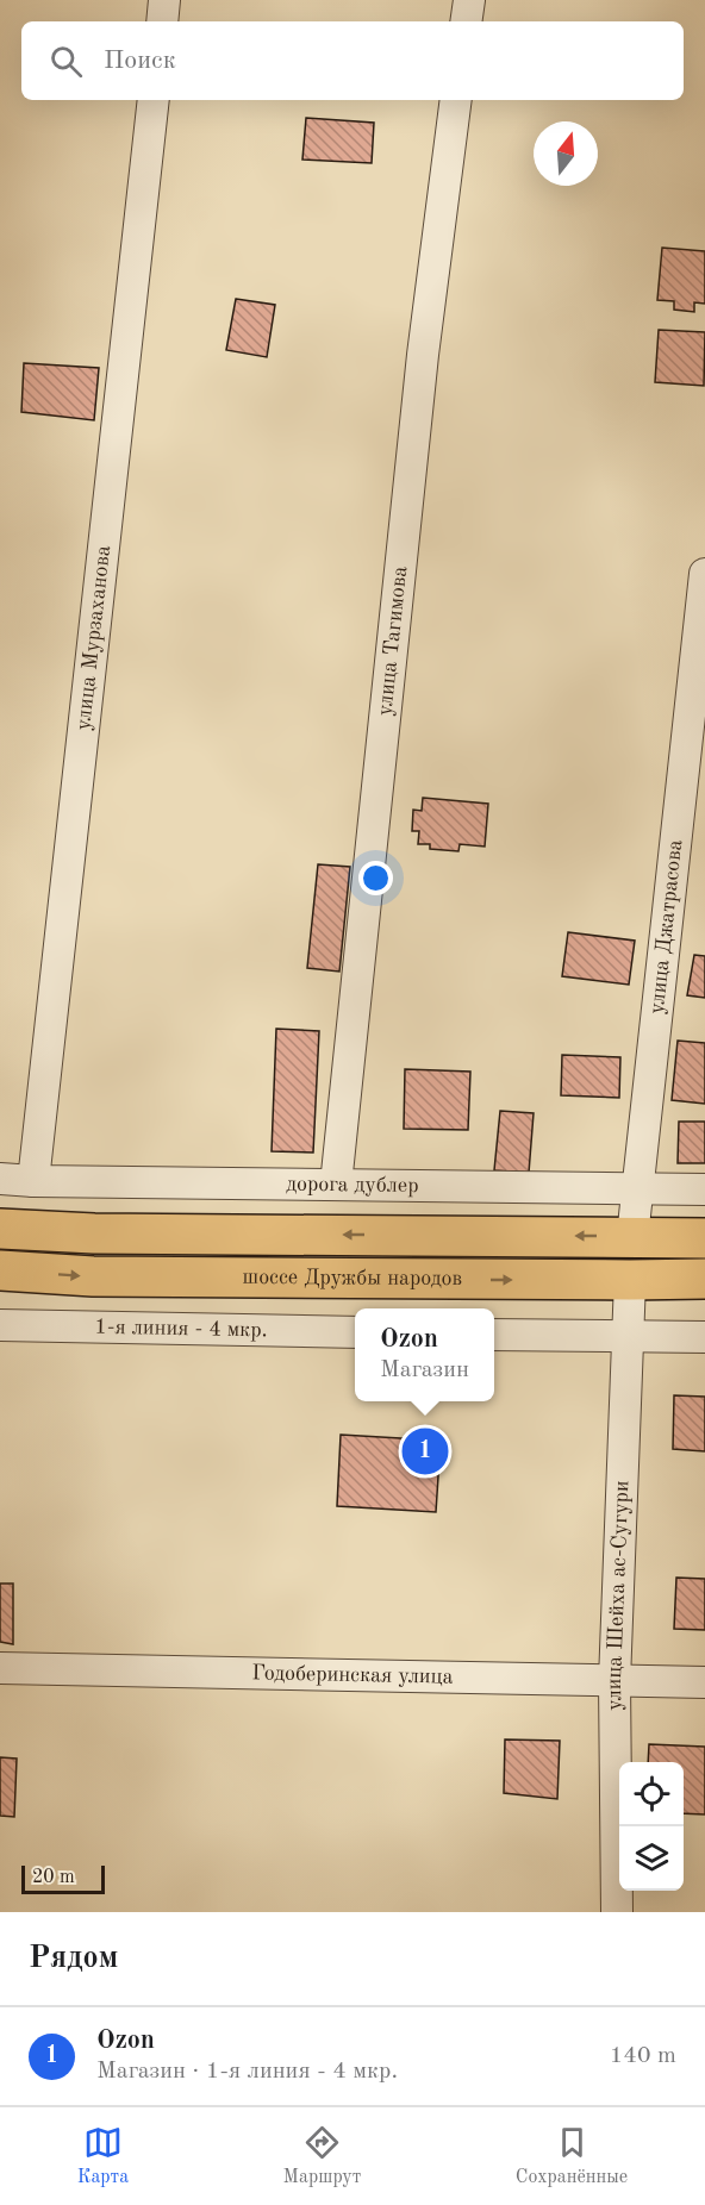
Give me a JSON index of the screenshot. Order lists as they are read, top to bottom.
{
  "streets": {
    "main road": ["шоссе Дружбы народов"],
    "street": [
      "улица Мурзаханова",
      "улица Тагимова",
      "улица Джатрасова",
      "дорога дублер",
      "1-я линия - 4 мкр.",
      "улица Шейха ас-Сугури",
      "Годоберинская улица"
    ]
  },
  "crossings": [
    ["улица Мурзаханова", "дорога дублер"],
    ["улица Тагимова", "дорога дублер"],
    ["улица Джатрасова", "дорога дублер"],
    ["шоссе Дружбы народов", "улица Шейха ас-Сугури"],
    ["улица Шейха ас-Сугури", "Годоберинская улица"]
  ],
  "scale_bar": "20 m",
  "north": "top",
  "page": {
    "search": "Поиск",
    "popup": ["Ozon", "Магазин"],
    "pins": "1",
    "scale": "20 m",
    "heading": "Рядом",
    "list": [
      {
        "mark": "1",
        "name": "Ozon",
        "note": "Магазин · 1-я линия - 4 мкр.",
        "value": "140 m"
      }
    ],
    "nav": ["Карта", "Маршрут", "Сохранённые"]
  }
}
